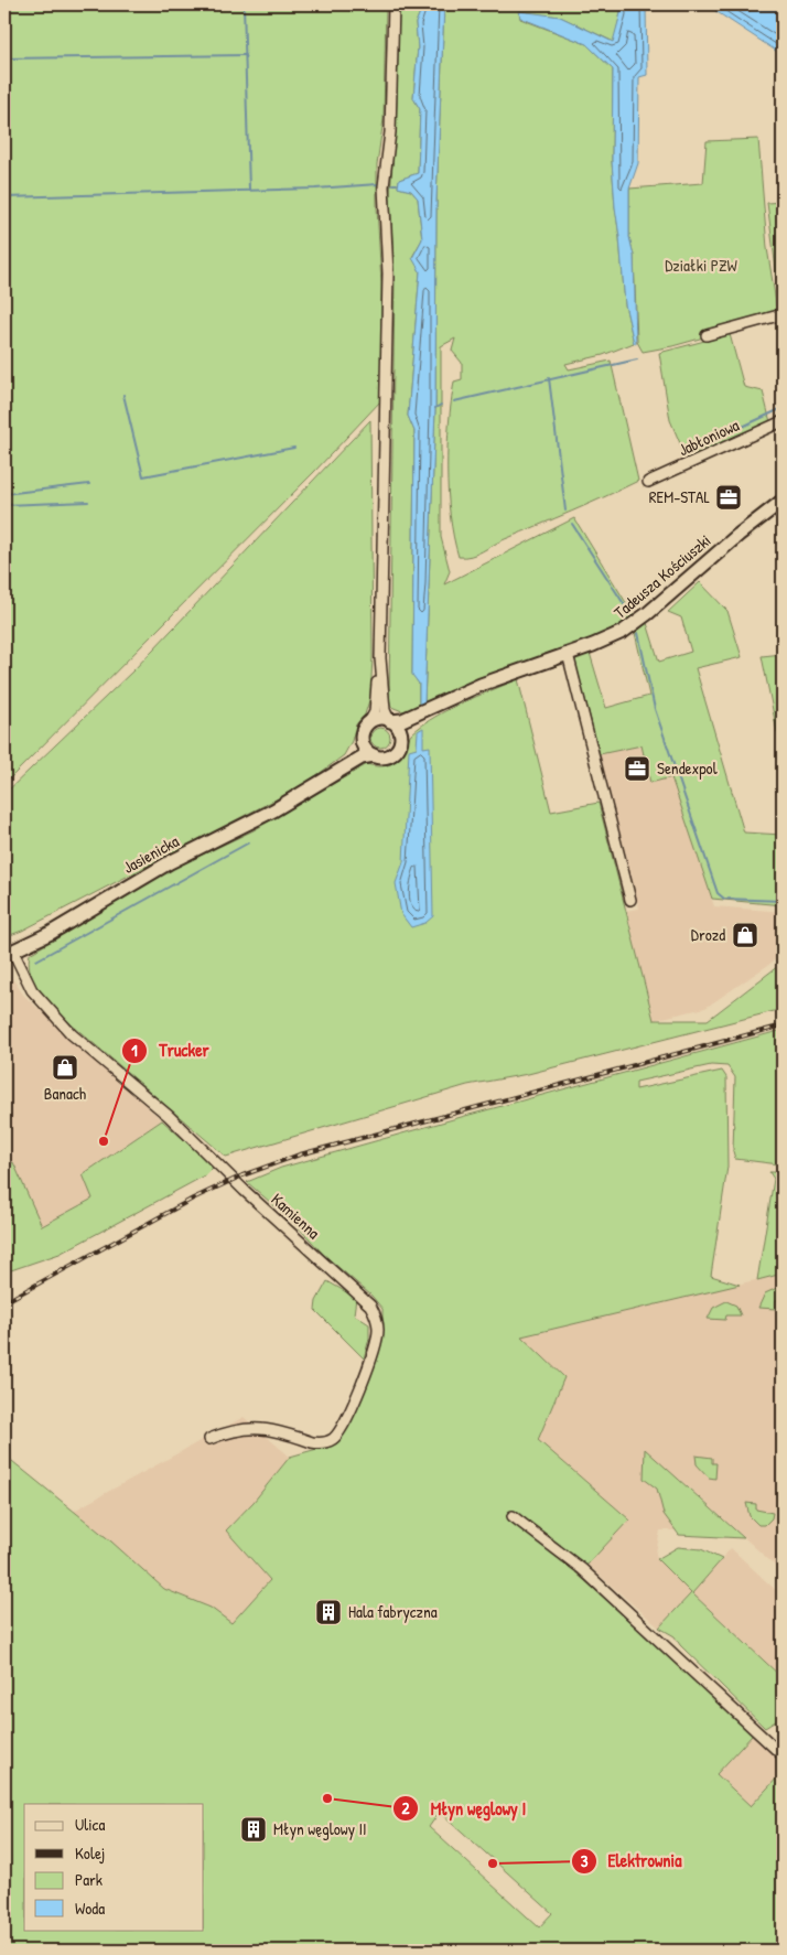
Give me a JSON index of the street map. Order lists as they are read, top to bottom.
{
  "streets": {
    "main road": ["Tadeusza Kościuszki", "Jasienicka"],
    "street": ["Jabłoniowa", "Kamienna"]
  },
  "crossings": [
    ["Jasienicka", "Kamienna"]
  ],
  "parks": ["Działki PZW"],
  "places": {
    "office": ["REM-STAL", "Sendexpol"],
    "shop": ["Drozd", "Banach"],
    "other": ["Trucker", "Młyn węglowy I", "Elektrownia"],
    "building": ["Hala fabryczna", "Młyn węglowy II"]
  },
  "legend": [
    "Ulica",
    "Kolej",
    "Park",
    "Woda"
  ]
}
